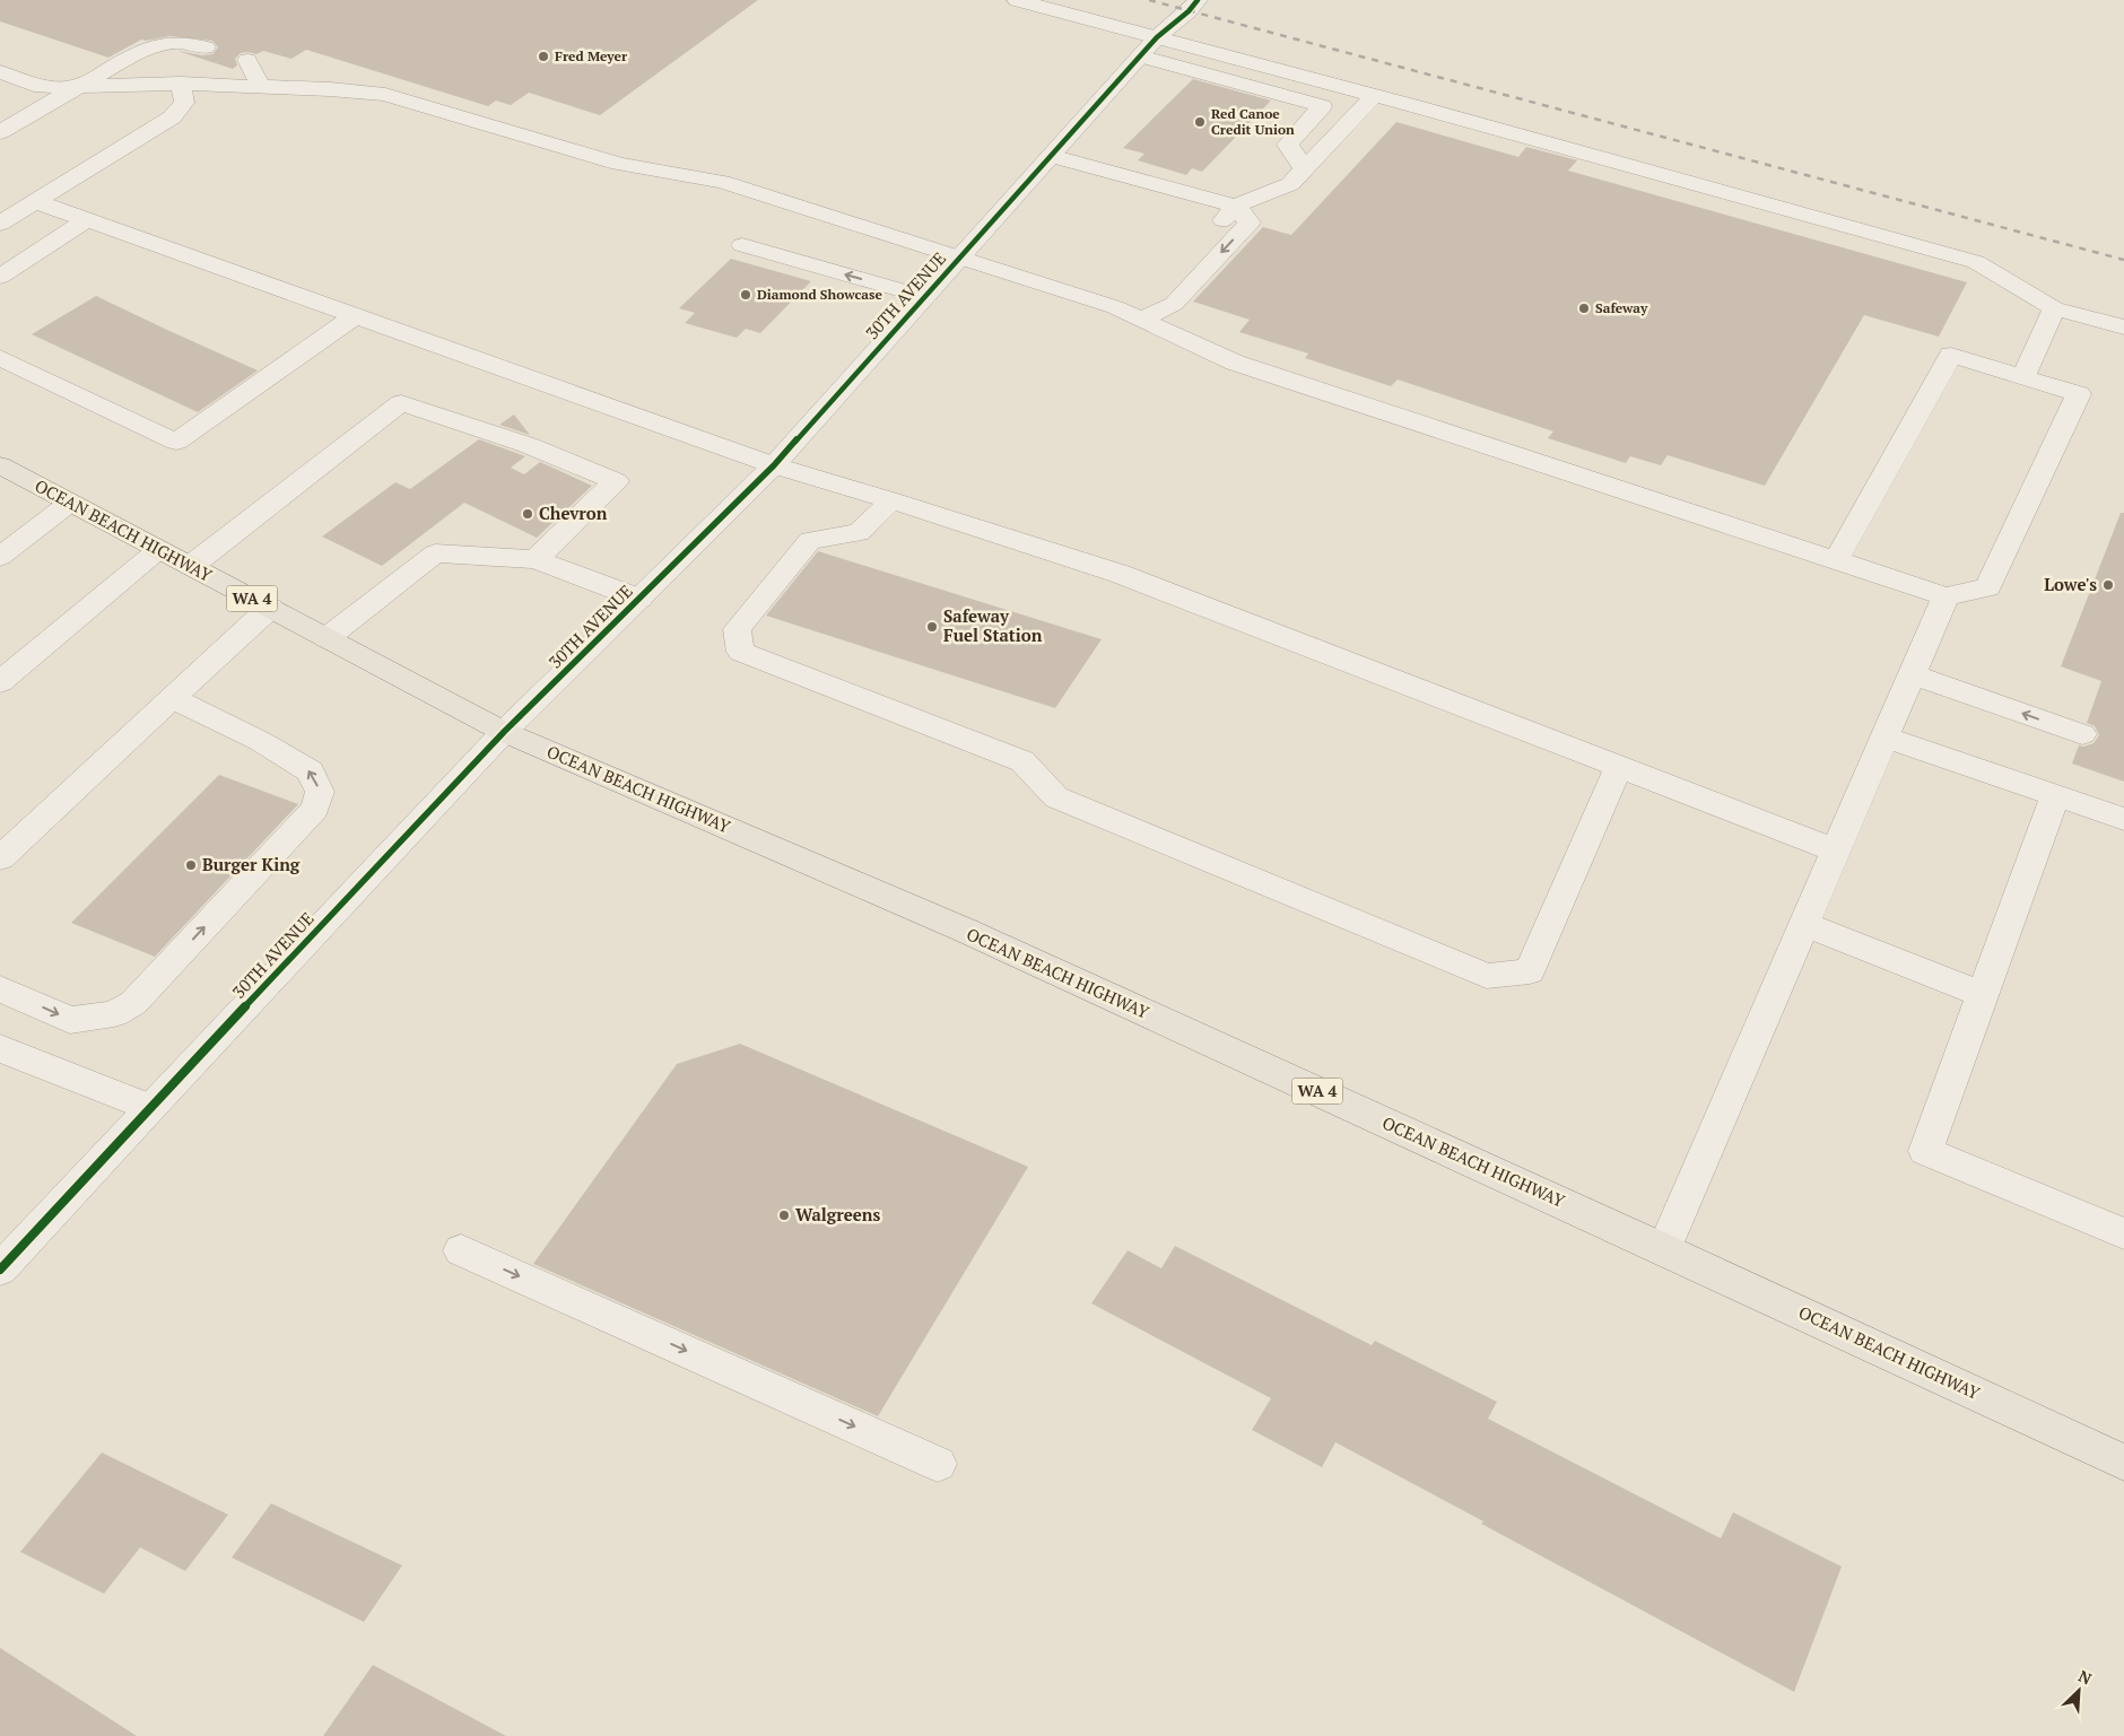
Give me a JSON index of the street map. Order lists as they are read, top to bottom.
{
  "streets": {
    "main road": ["OCEAN BEACH HIGHWAY", "WA 4"],
    "street": ["30TH AVENUE"]
  },
  "crossings": [
    ["30TH AVENUE", "OCEAN BEACH HIGHWAY"]
  ],
  "places": [
    "Fred Meyer",
    "Red Canoe Credit Union",
    "Diamond Showcase",
    "Safeway",
    "Chevron",
    "Lowe's",
    "Safeway Fuel Station",
    "Burger King",
    "Walgreens"
  ],
  "north": "top right"
}
